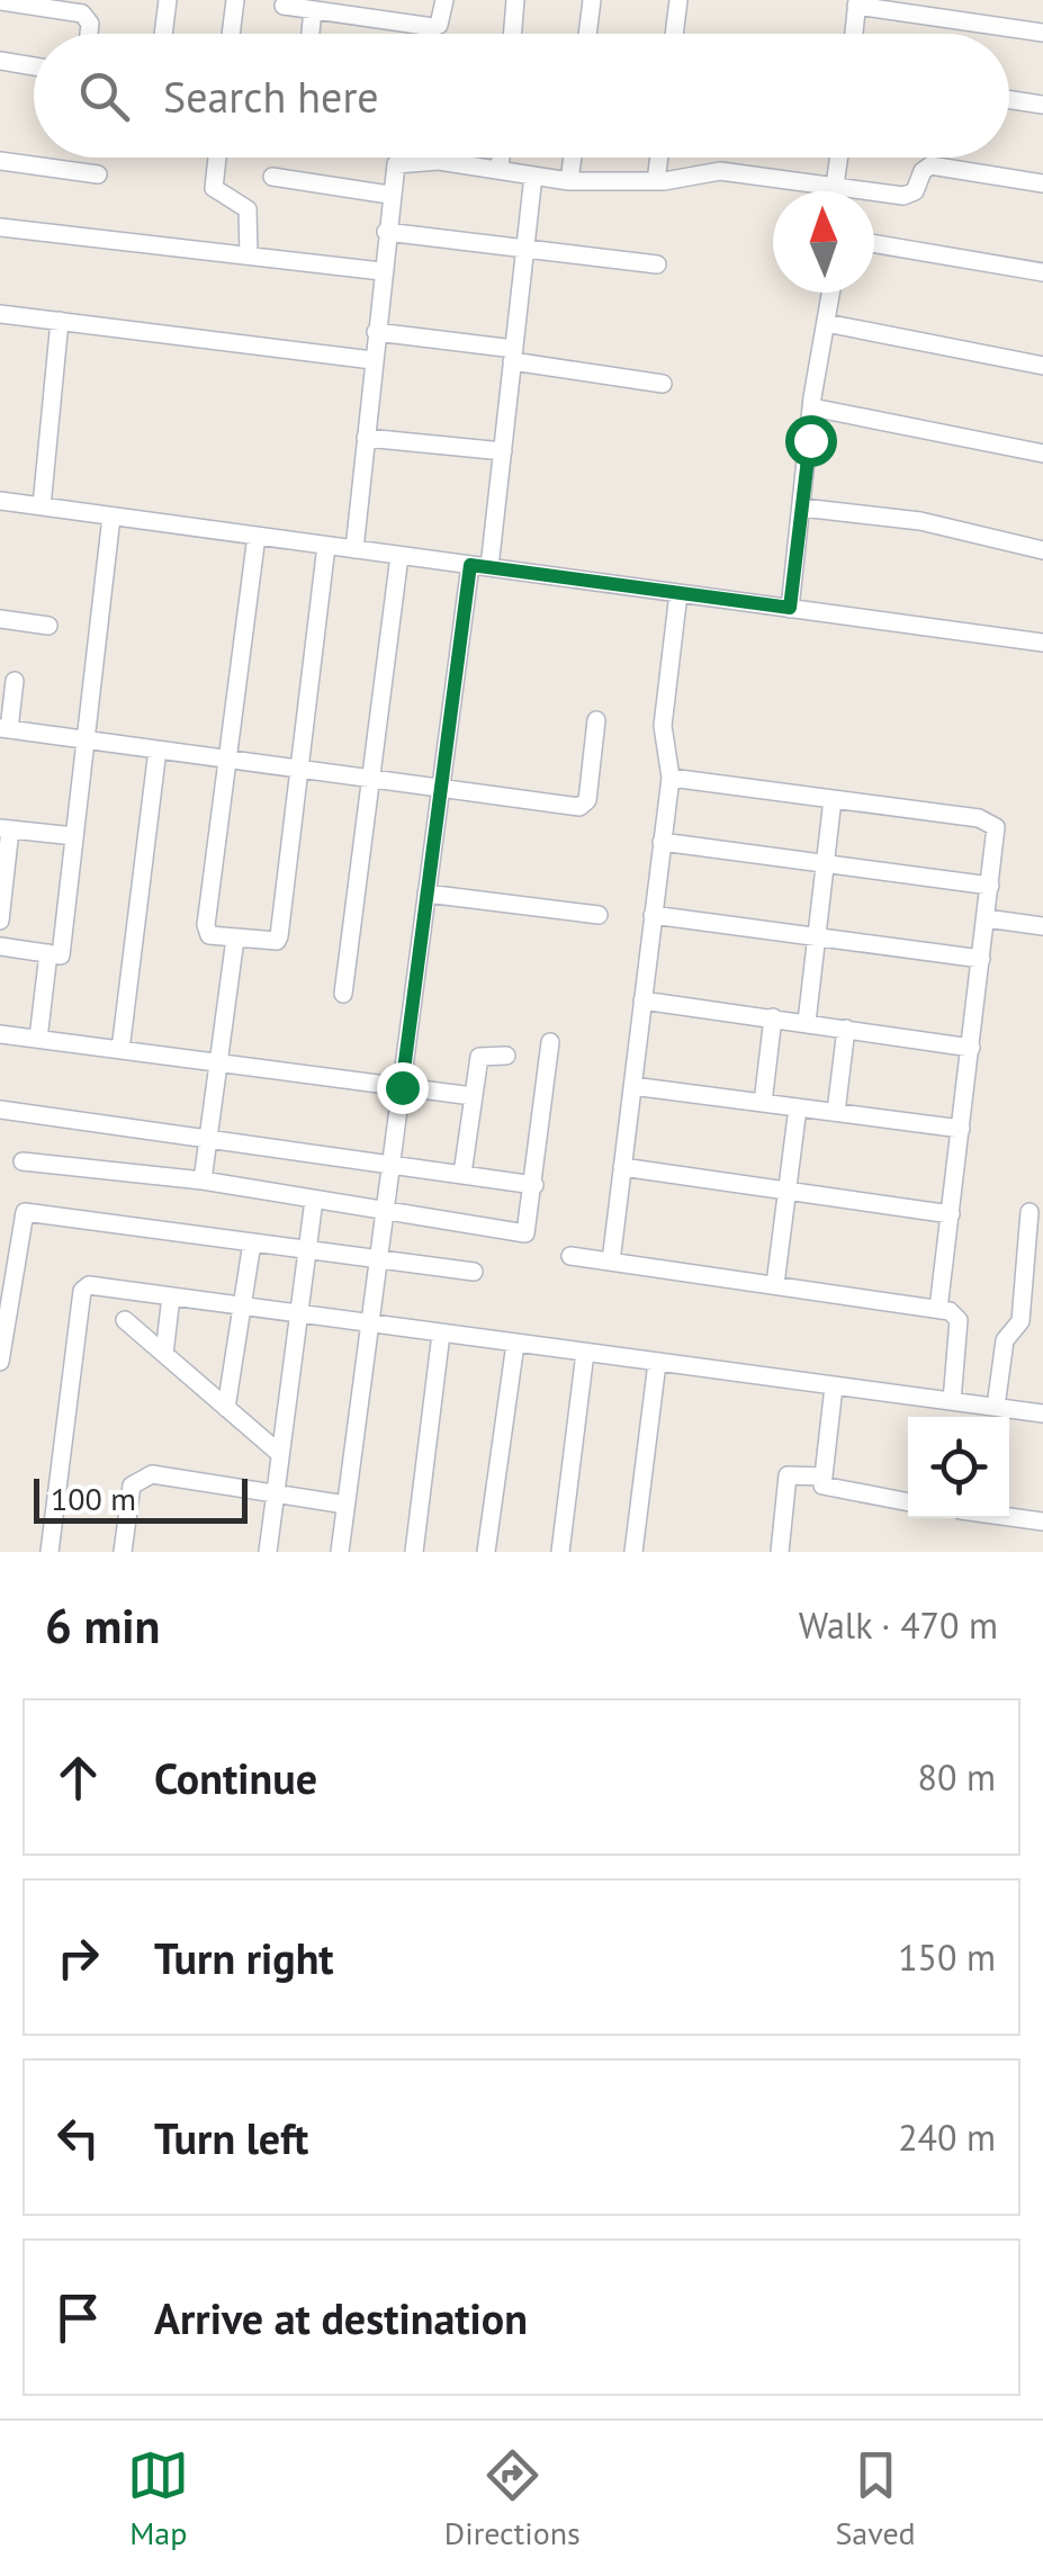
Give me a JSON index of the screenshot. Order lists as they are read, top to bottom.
{
  "scale_bar": "100 m",
  "north": "top",
  "page": {
    "search": "Search here",
    "scale": "100 m",
    "heading": ["6 min", "Walk · 470 m"],
    "list": [
      ["Continue", "80 m"],
      ["Turn right", "150 m"],
      ["Turn left", "240 m"],
      "Arrive at destination"
    ],
    "nav": ["Map", "Directions", "Saved"]
  }
}
